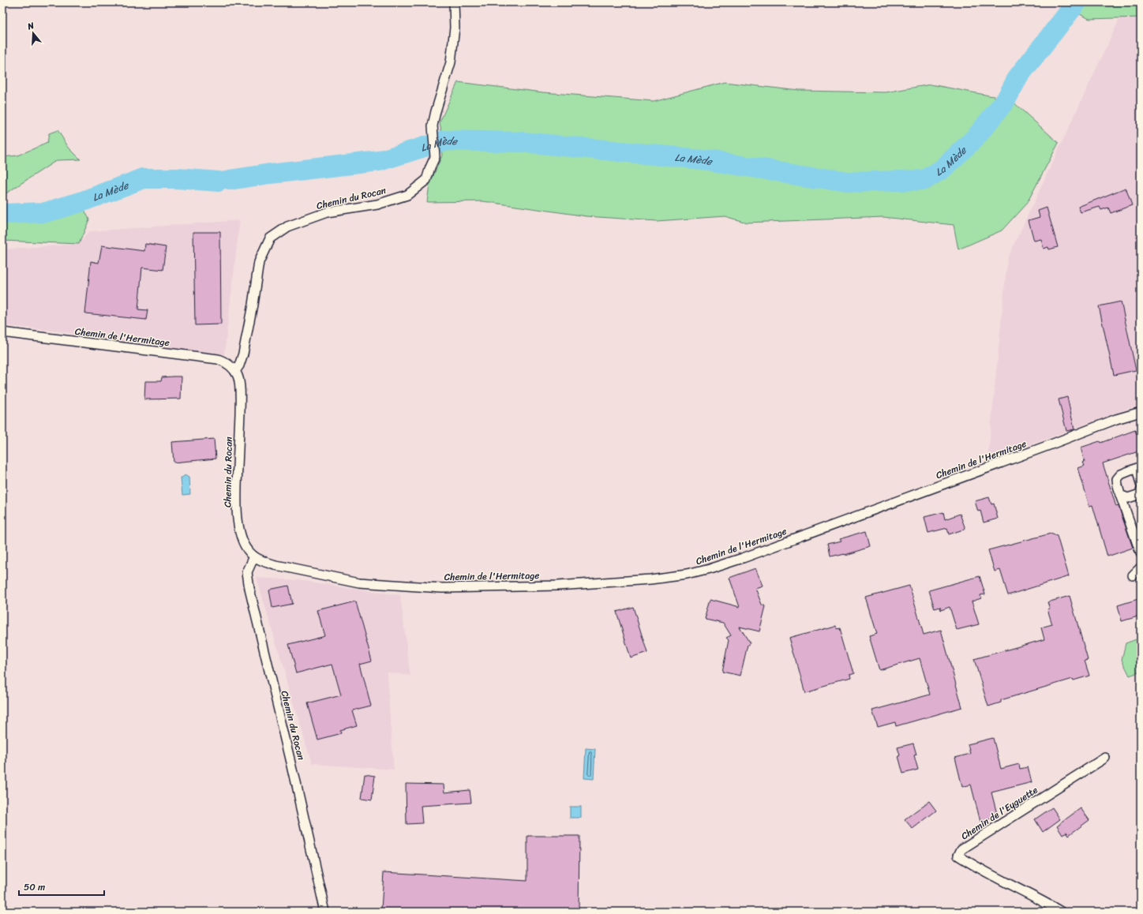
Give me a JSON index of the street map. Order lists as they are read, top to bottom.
{
  "streets": {
    "street": ["Chemin du Rocan", "Chemin de l'Hermitage", "Chemin de l'Eyguette"]
  },
  "crossings": [
    ["Chemin du Rocan", "Chemin de l'Hermitage"]
  ],
  "water": ["La Mède"],
  "scale_bar": "50 m",
  "north": "top"
}
